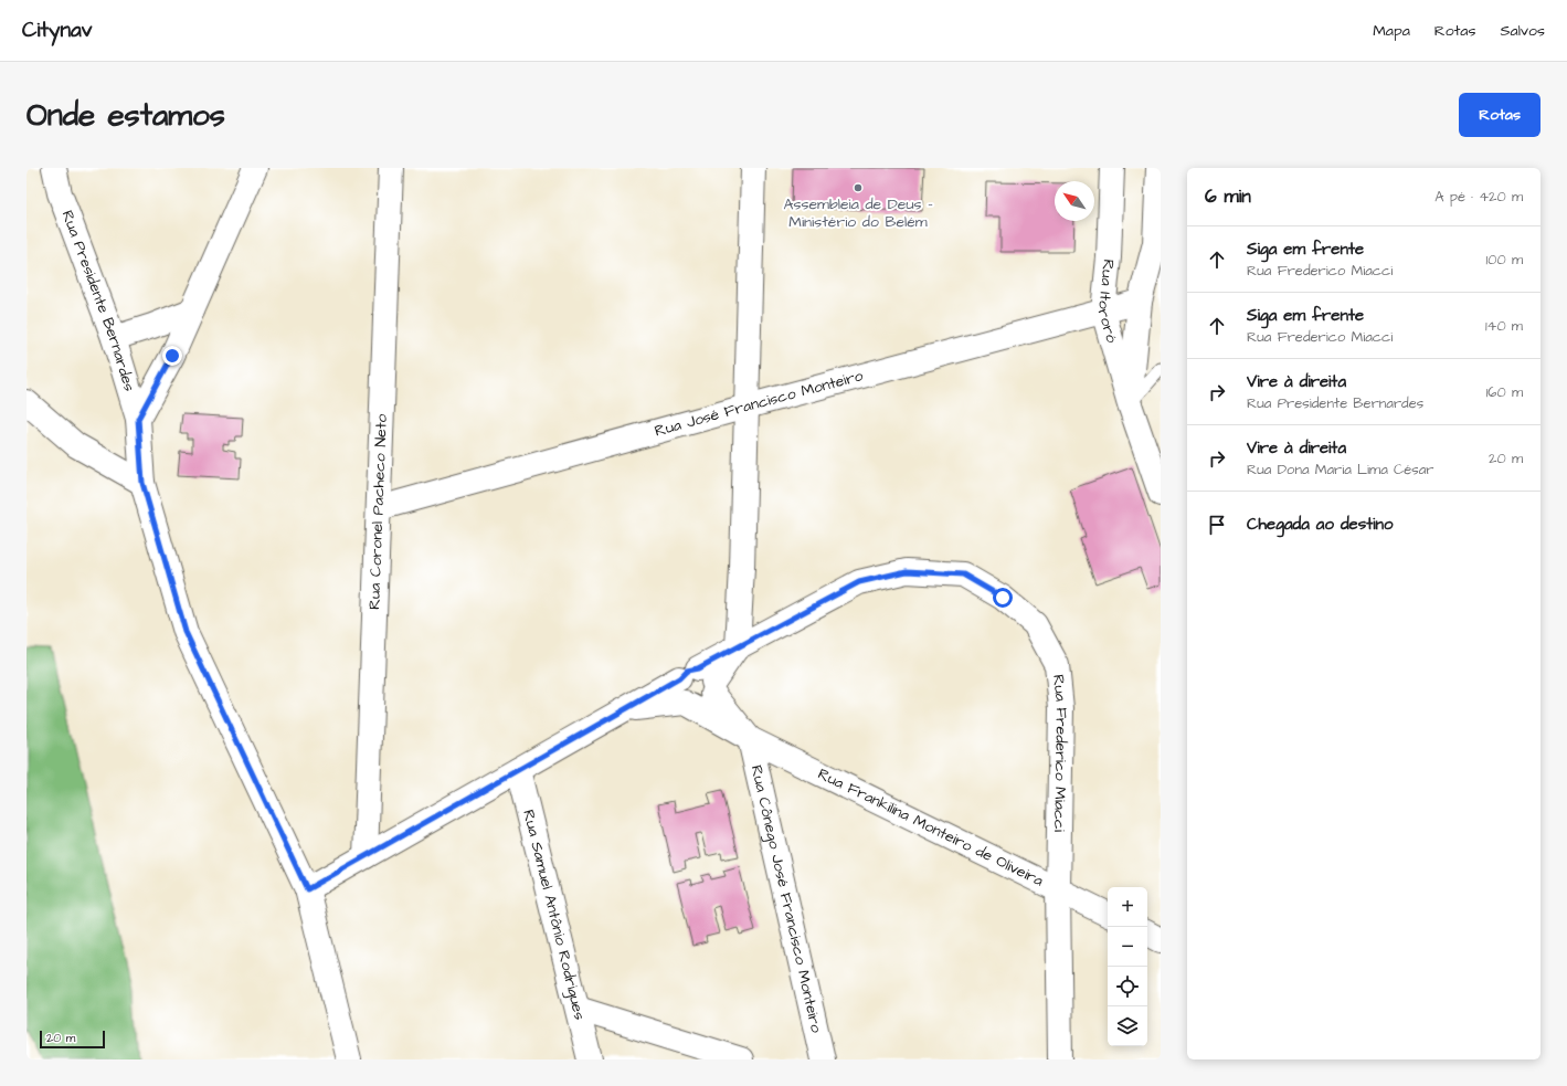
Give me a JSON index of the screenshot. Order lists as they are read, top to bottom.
{
  "streets": {
    "street": [
      "Rua Itororó",
      "Rua Presidente Bernardes",
      "Rua José Francisco Monteiro",
      "Rua Coronel Pacheco Neto",
      "Rua Frederico Miacci",
      "Rua Frankilina Monteiro de Oliveira",
      "Rua Cônego José Francisco Monteiro",
      "Rua Samuel Antônio Rodrigues"
    ]
  },
  "crossings": [
    ["Rua Itororó", "Rua José Francisco Monteiro"],
    ["Rua Presidente Bernardes", "Rua Frederico Miacci"],
    ["Rua José Francisco Monteiro", "Rua Coronel Pacheco Neto"],
    ["Rua Coronel Pacheco Neto", "Rua Frederico Miacci"],
    ["Rua Frederico Miacci", "Rua Frankilina Monteiro de Oliveira"],
    ["Rua Frederico Miacci", "Rua Samuel Antônio Rodrigues"],
    ["Rua Frankilina Monteiro de Oliveira", "Rua Cônego José Francisco Monteiro"]
  ],
  "places": ["Assembleia de Deus - Ministério do Belém"],
  "scale_bar": "20 m",
  "north": "top left",
  "page": {
    "header": "Citynav",
    "nav": ["Mapa", "Rotas", "Salvos"],
    "buttons": "Rotas",
    "title": "Onde estamos",
    "heading": ["6 min", "A pé · 420 m"],
    "list": [
      ["Siga em frente", "Rua Frederico Miacci", "100 m"],
      ["Siga em frente", "Rua Frederico Miacci", "140 m"],
      ["Vire à direita", "Rua Presidente Bernardes", "160 m"],
      ["Vire à direita", "Rua Dona Maria Lima César", "20 m"],
      "Chegada ao destino"
    ],
    "map_buttons": ["+", "−"],
    "scale": "20 m"
  }
}
